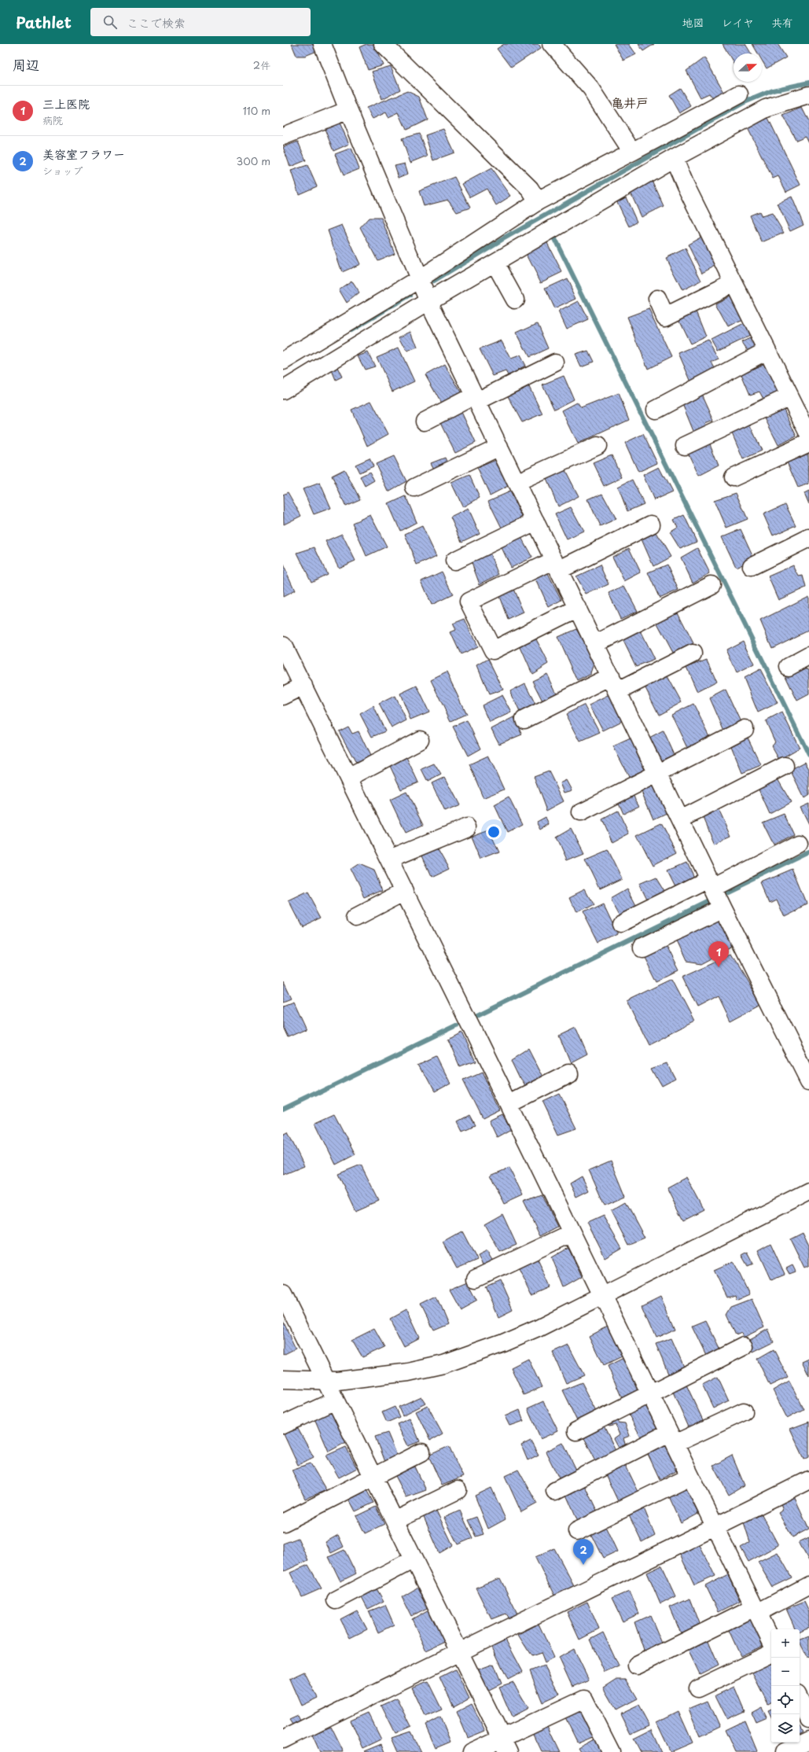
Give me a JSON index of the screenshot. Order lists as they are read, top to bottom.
{
  "districts": ["亀井戸"],
  "north": "right",
  "page": {
    "header": "Pathlet",
    "search": "ここで検索",
    "nav": ["地図", "レイヤ", "共有"],
    "heading": ["周辺", "2件"],
    "list": [
      {
        "mark": "1",
        "name": "三上医院",
        "note": "病院",
        "value": "110 m"
      },
      {
        "mark": "2",
        "name": "美容室フラワー",
        "note": "ショップ",
        "value": "300 m"
      }
    ],
    "pins": ["1", "2"],
    "map_buttons": ["+", "−"]
  }
}
